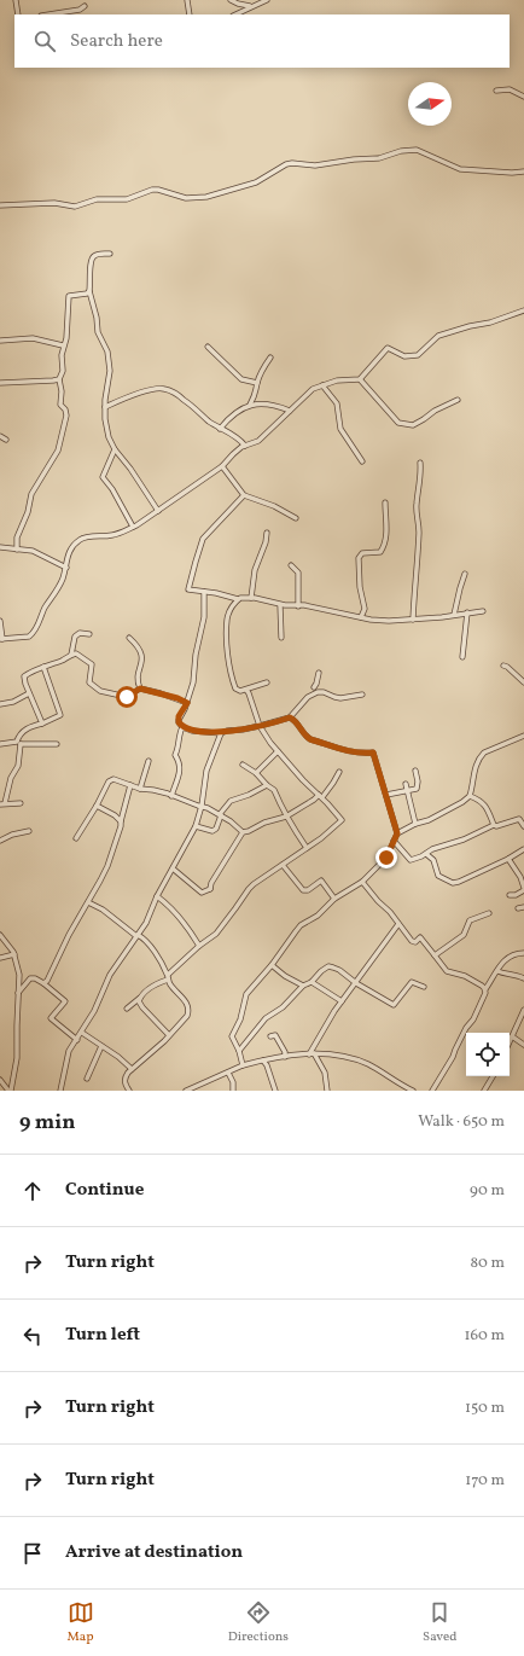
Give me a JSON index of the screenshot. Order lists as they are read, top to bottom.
{
  "north": "right",
  "page": {
    "search": "Search here",
    "heading": ["9 min", "Walk · 650 m"],
    "list": [
      ["Continue", "90 m"],
      ["Turn right", "80 m"],
      ["Turn left", "160 m"],
      ["Turn right", "150 m"],
      ["Turn right", "170 m"],
      "Arrive at destination"
    ],
    "nav": ["Map", "Directions", "Saved"]
  }
}
